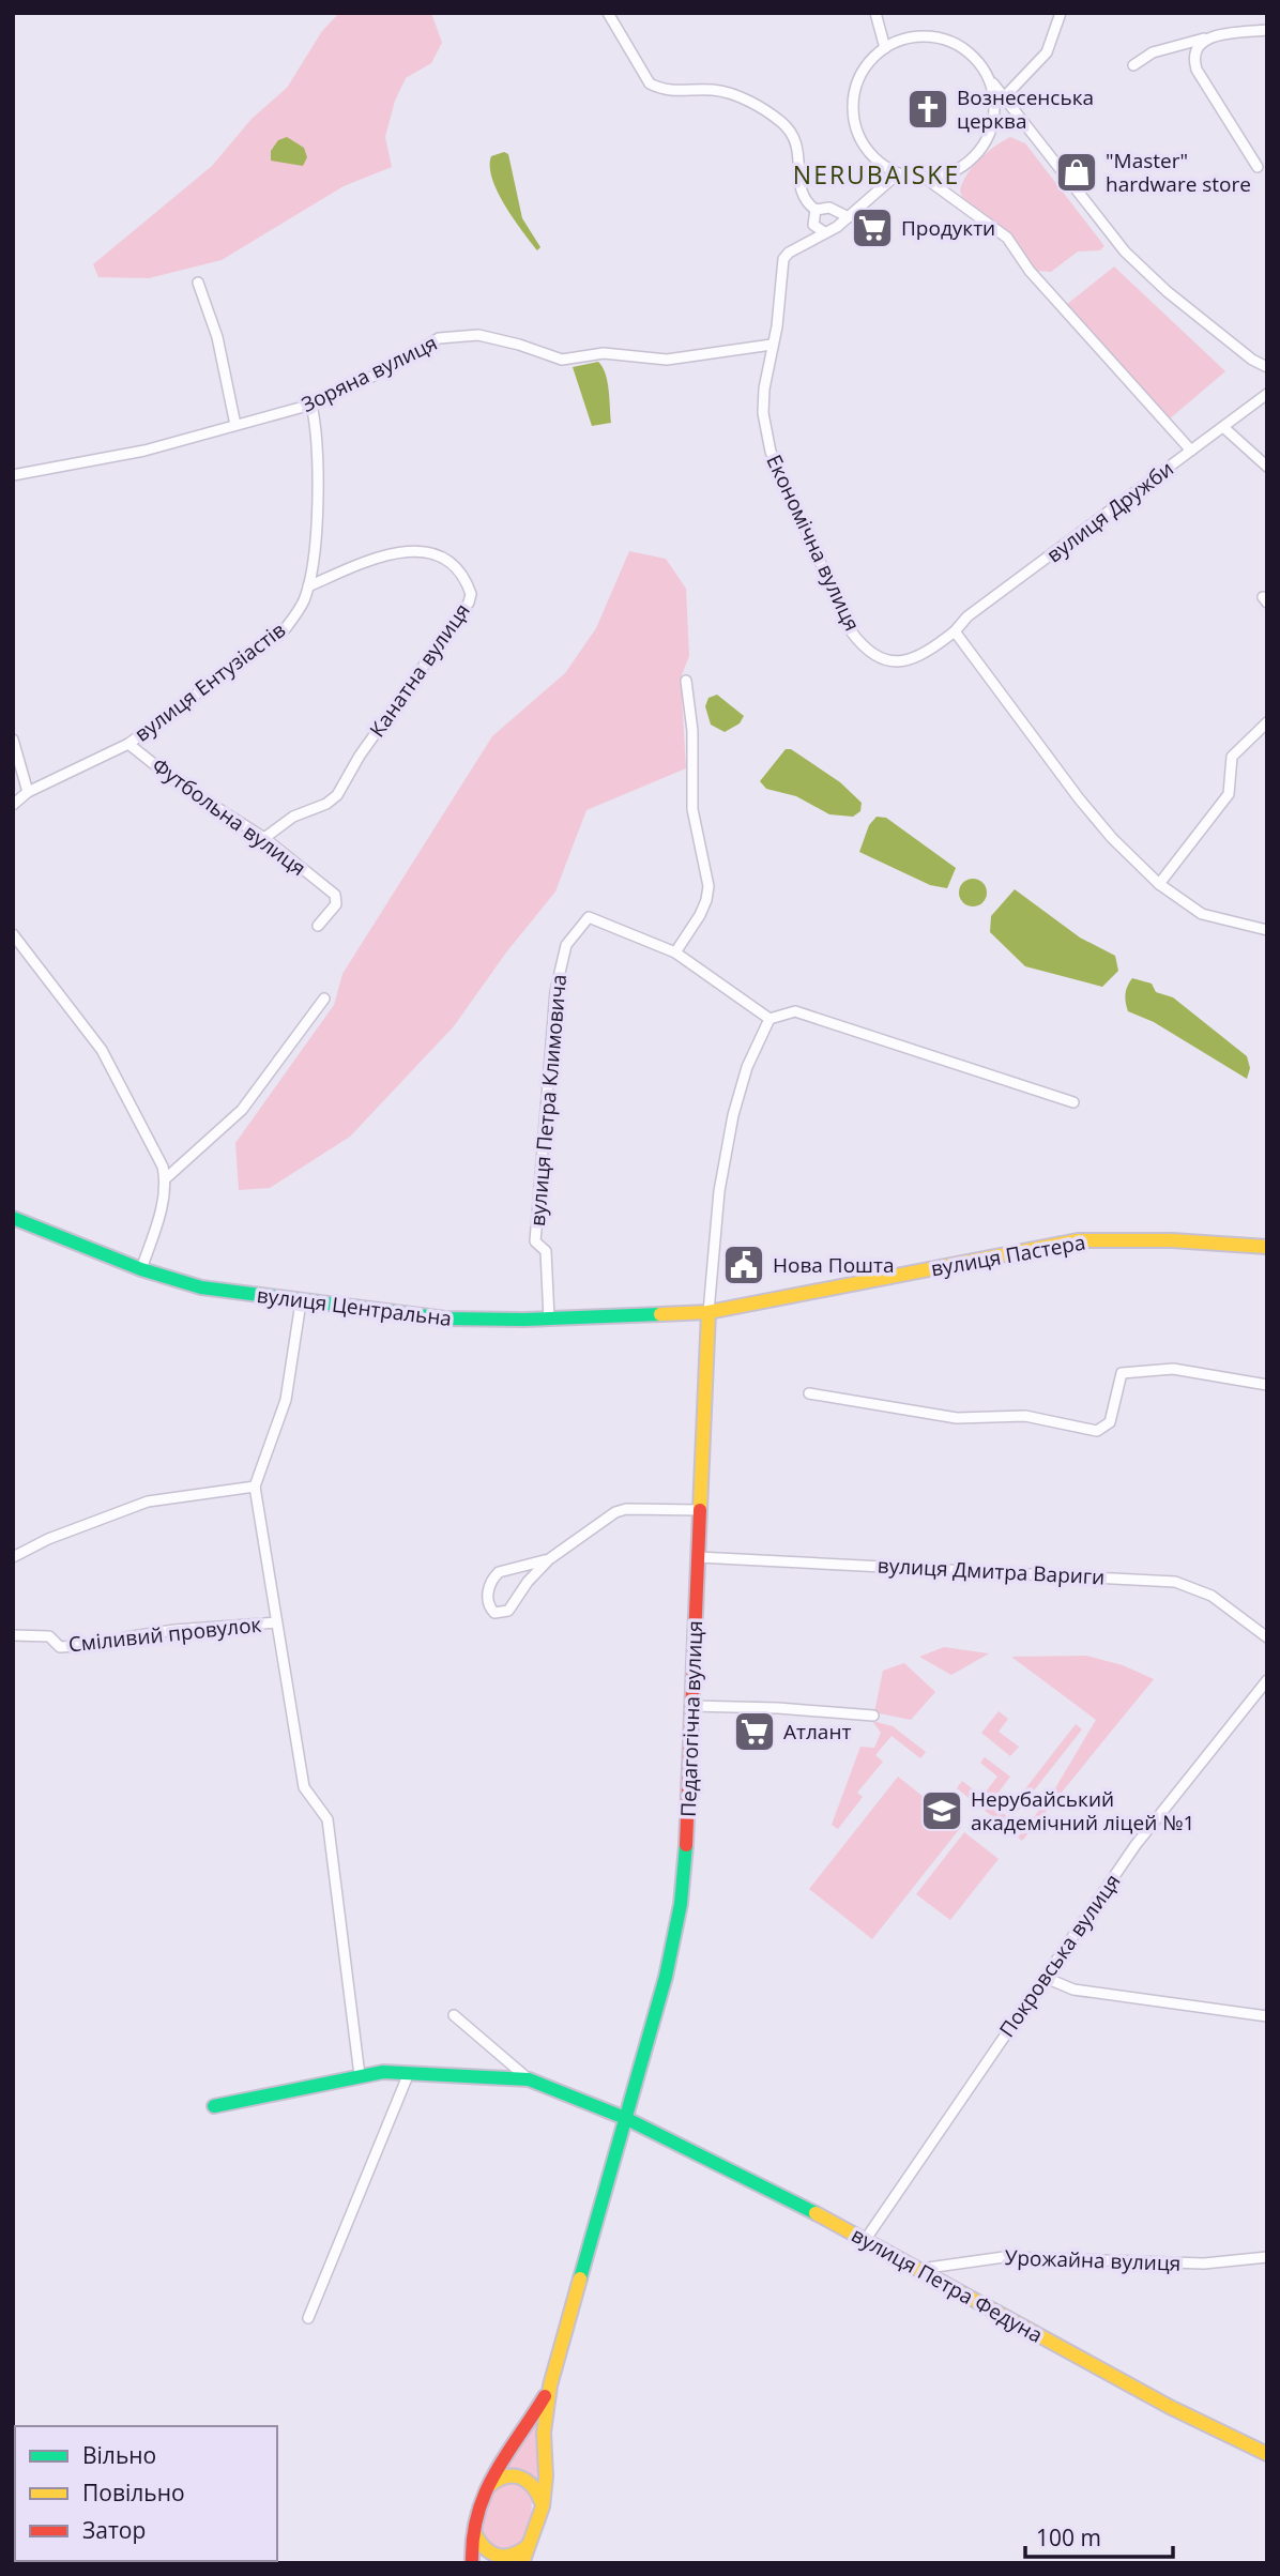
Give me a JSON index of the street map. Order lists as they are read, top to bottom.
{
  "streets": {
    "street": [
      "Зоряна вулиця",
      "вулиця Дружби",
      "Економічна вулиця",
      "Канатна вулиця",
      "вулиця Ентузіастів",
      "Футбольна вулиця",
      "вулиця Петра Климовича",
      "вулиця Пастера",
      "вулиця Центральна",
      "вулиця Дмитра Вариги",
      "Сміливий провулок",
      "Педагогічна вулиця",
      "Покровська вулиця",
      "Урожайна вулиця",
      "вулиця Петра Федуна"
    ]
  },
  "crossings": [
    ["Зоряна вулиця", "Економічна вулиця"],
    ["Зоряна вулиця", "вулиця Ентузіастів"],
    ["вулиця Дружби", "Економічна вулиця"],
    ["Канатна вулиця", "вулиця Ентузіастів"],
    ["Канатна вулиця", "Футбольна вулиця"],
    ["вулиця Ентузіастів", "Футбольна вулиця"],
    ["вулиця Петра Климовича", "вулиця Центральна"],
    ["вулиця Пастера", "вулиця Центральна"],
    ["вулиця Пастера", "Педагогічна вулиця"],
    ["вулиця Центральна", "Сміливий провулок"],
    ["вулиця Центральна", "Педагогічна вулиця"],
    ["вулиця Дмитра Вариги", "Педагогічна вулиця"],
    ["Сміливий провулок", "вулиця Петра Федуна"],
    ["Педагогічна вулиця", "вулиця Петра Федуна"],
    ["Покровська вулиця", "вулиця Петра Федуна"],
    ["Урожайна вулиця", "вулиця Петра Федуна"]
  ],
  "districts": ["NERUBAISKE"],
  "places": {
    "church": ["Вознесенська церква"],
    "shop": ["\"Master\" hardware store"],
    "supermarket": ["Продукти", "Атлант"],
    "public building": ["Нова Пошта"],
    "school or university": ["Нерубайський академічний ліцей №1"]
  },
  "legend": ["Вільно", "Повільно", "Затор"],
  "scale_bar": "100 m"
}
